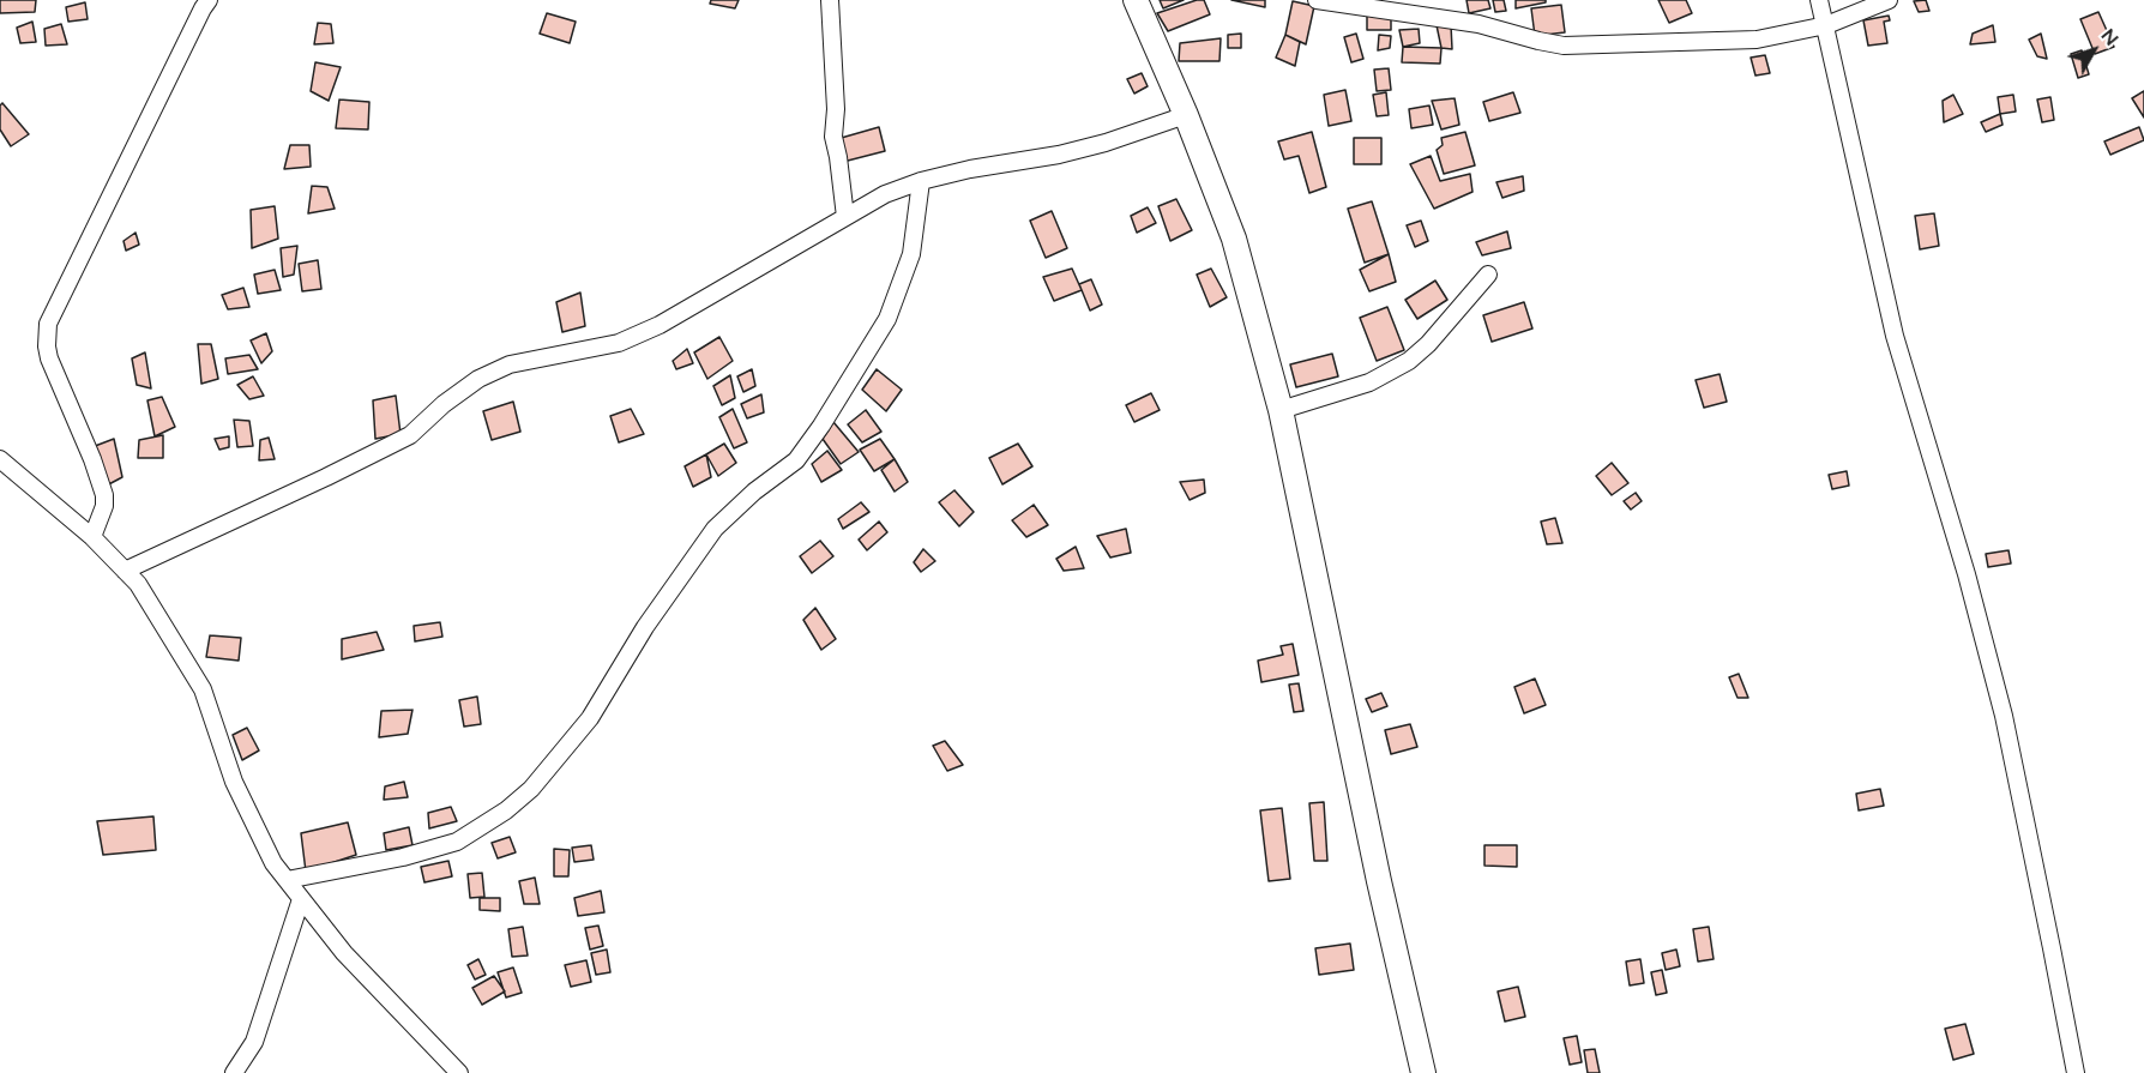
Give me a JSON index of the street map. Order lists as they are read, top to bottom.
{
  "north": "top right"
}
